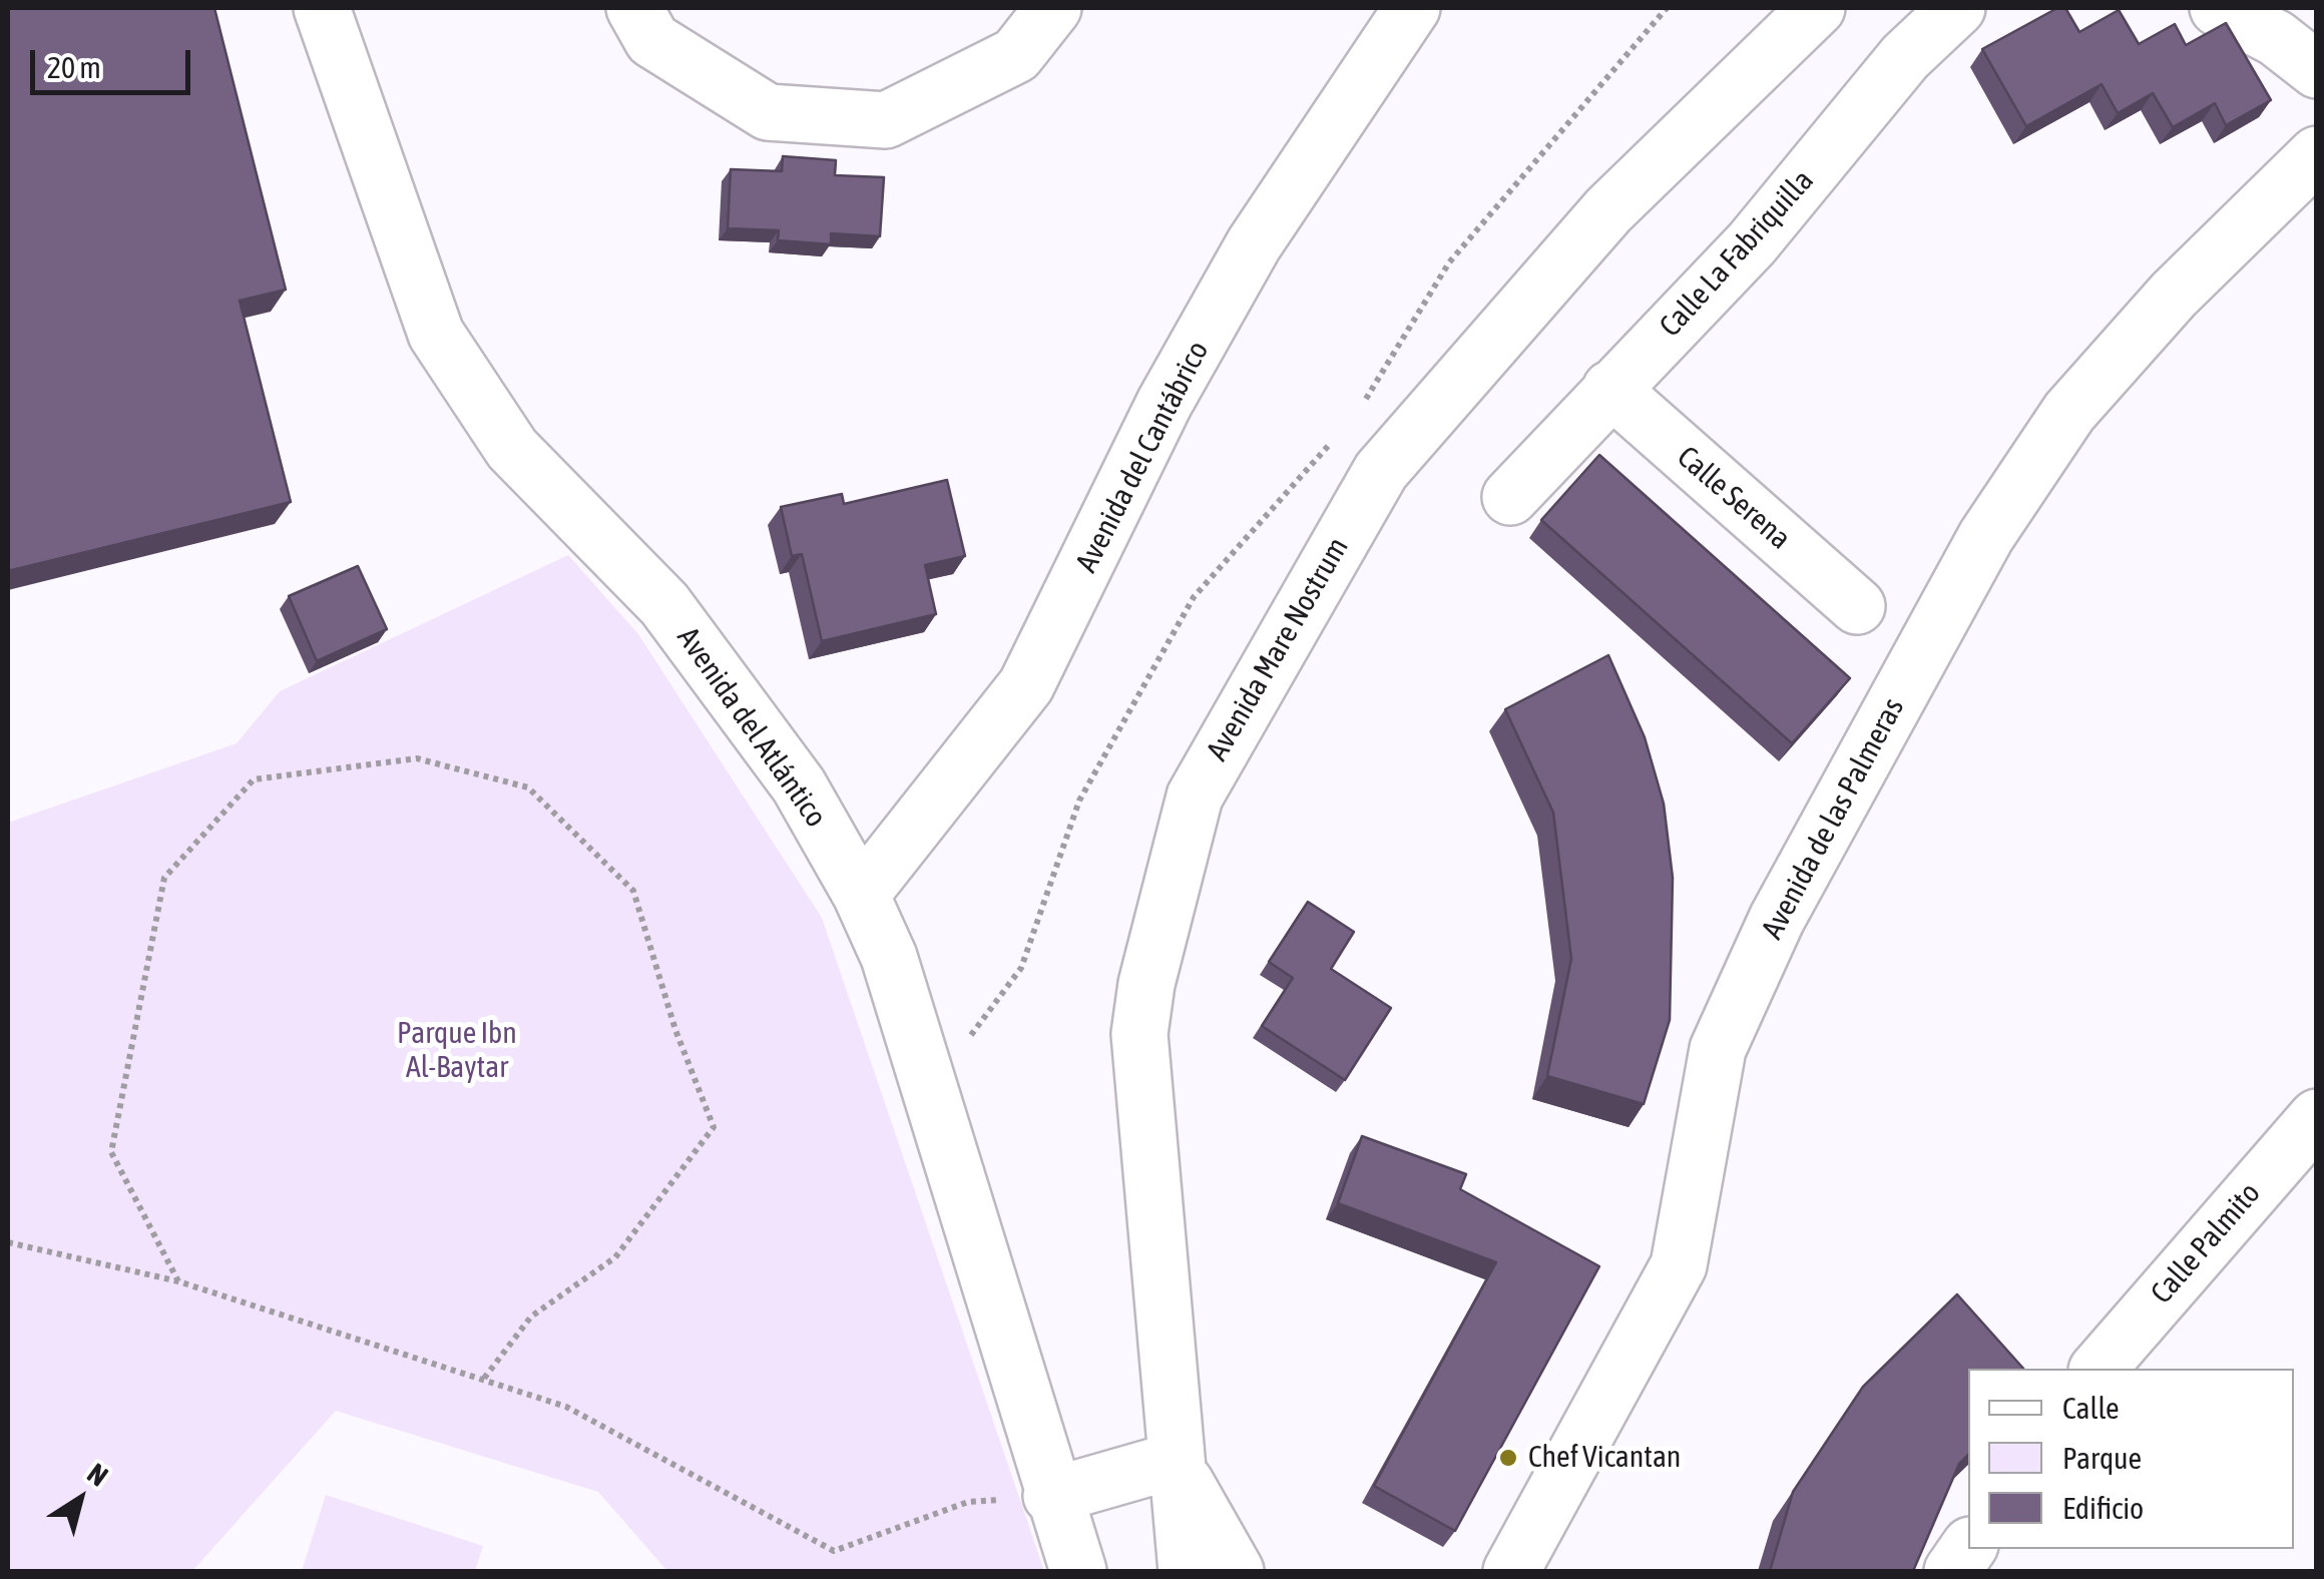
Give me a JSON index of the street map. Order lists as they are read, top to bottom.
{
  "streets": {
    "street": [
      "Calle La Fabriquilla",
      "Avenida del Cantábrico",
      "Calle Serena",
      "Avenida Mare Nostrum",
      "Avenida del Atlántico",
      "Avenida de las Palmeras",
      "Calle Palmito"
    ]
  },
  "crossings": [
    ["Calle La Fabriquilla", "Calle Serena"],
    ["Avenida del Cantábrico", "Avenida del Atlántico"]
  ],
  "parks": ["Parque Ibn Al-Baytar"],
  "places": ["Chef Vicantan"],
  "legend": ["Calle", "Parque", "Edificio"],
  "scale_bar": "20 m",
  "north": "top right"
}
